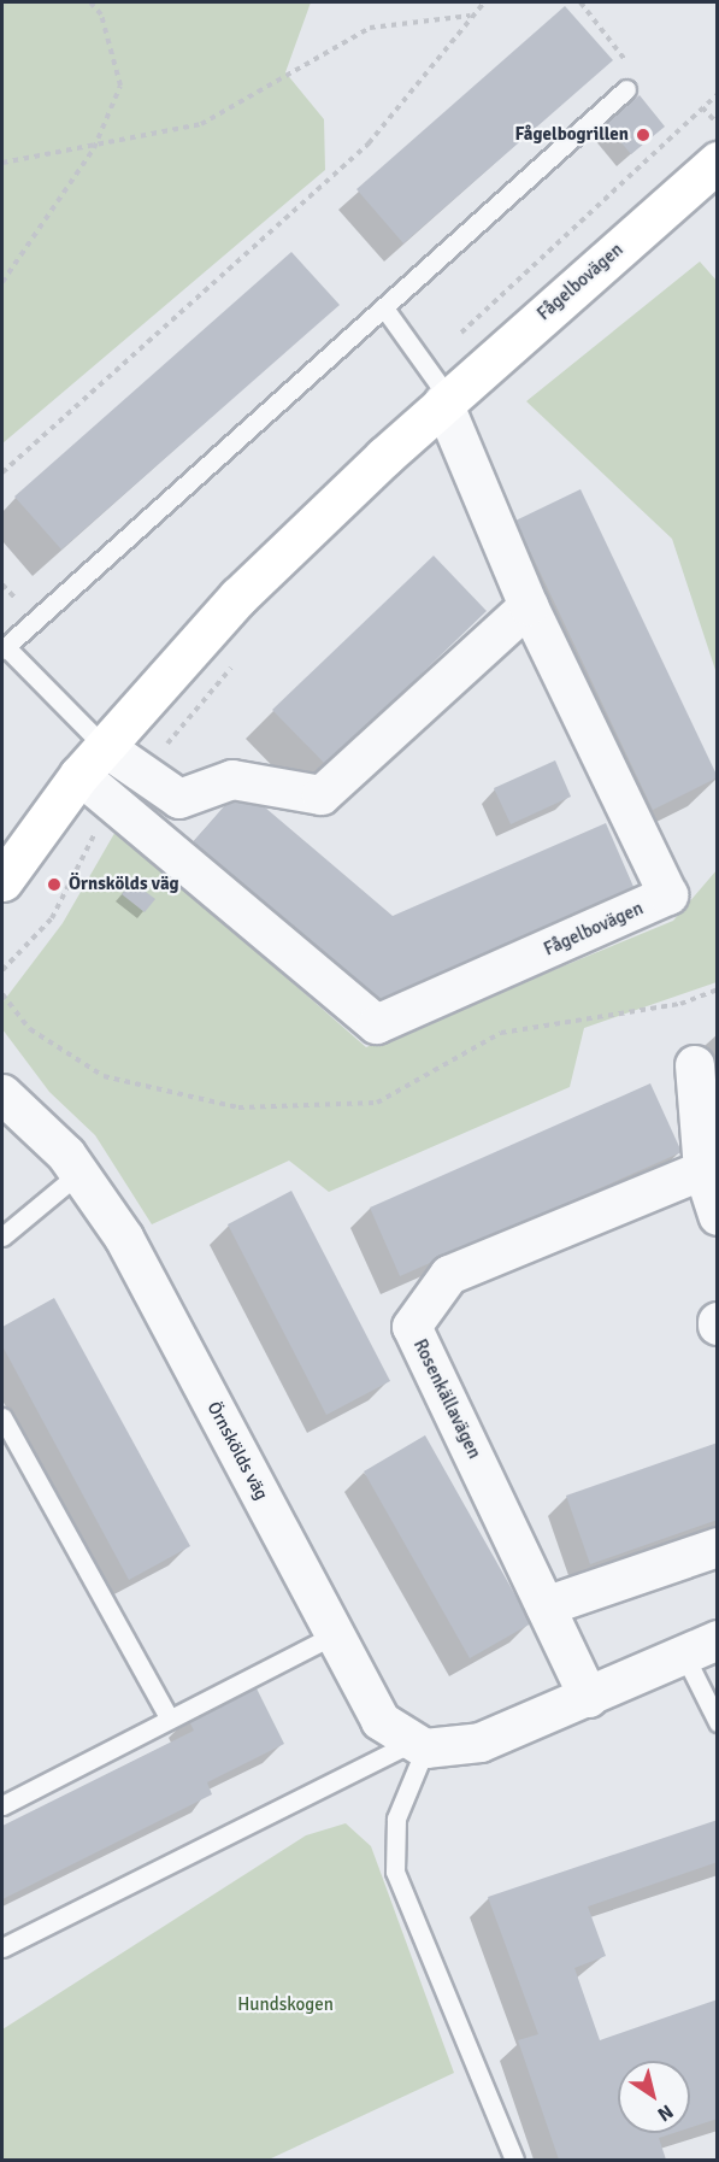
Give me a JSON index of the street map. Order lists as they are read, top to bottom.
{
  "streets": {
    "street": ["Fågelbovägen", "Rosenkällavägen", "Örnskölds väg"]
  },
  "parks": ["Hundskogen"],
  "places": ["Fågelbogrillen", "Örnskölds väg"],
  "north": "bottom right"
}
